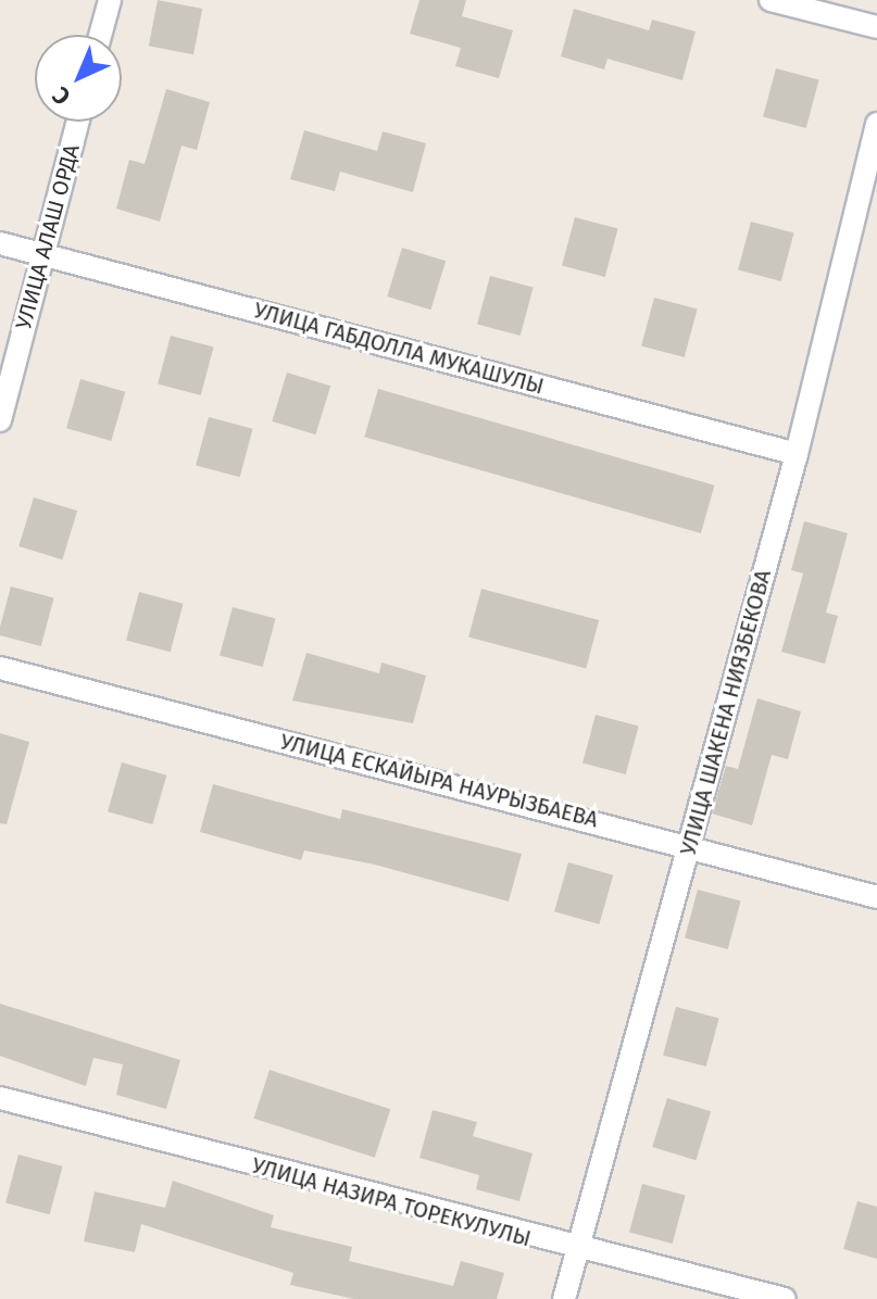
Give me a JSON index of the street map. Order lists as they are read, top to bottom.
{
  "streets": {
    "street": [
      "УЛИЦА АЛАШ ОРДА",
      "УЛИЦА ГАБДОЛЛА МУКАШУЛЫ",
      "УЛИЦА ШАКЕНА НИЯЗБЕКОВА",
      "УЛИЦА ЕСКАЙЫРА НАУРЫЗБАЕВА",
      "УЛИЦА НАЗИРА ТОРЕКУЛУЛЫ"
    ]
  },
  "crossings": [
    ["УЛИЦА АЛАШ ОРДА", "УЛИЦА ГАБДОЛЛА МУКАШУЛЫ"],
    ["УЛИЦА ГАБДОЛЛА МУКАШУЛЫ", "УЛИЦА ШАКЕНА НИЯЗБЕКОВА"],
    ["УЛИЦА ШАКЕНА НИЯЗБЕКОВА", "УЛИЦА ЕСКАЙЫРА НАУРЫЗБАЕВА"],
    ["УЛИЦА ШАКЕНА НИЯЗБЕКОВА", "УЛИЦА НАЗИРА ТОРЕКУЛУЛЫ"]
  ],
  "north": "bottom left"
}
